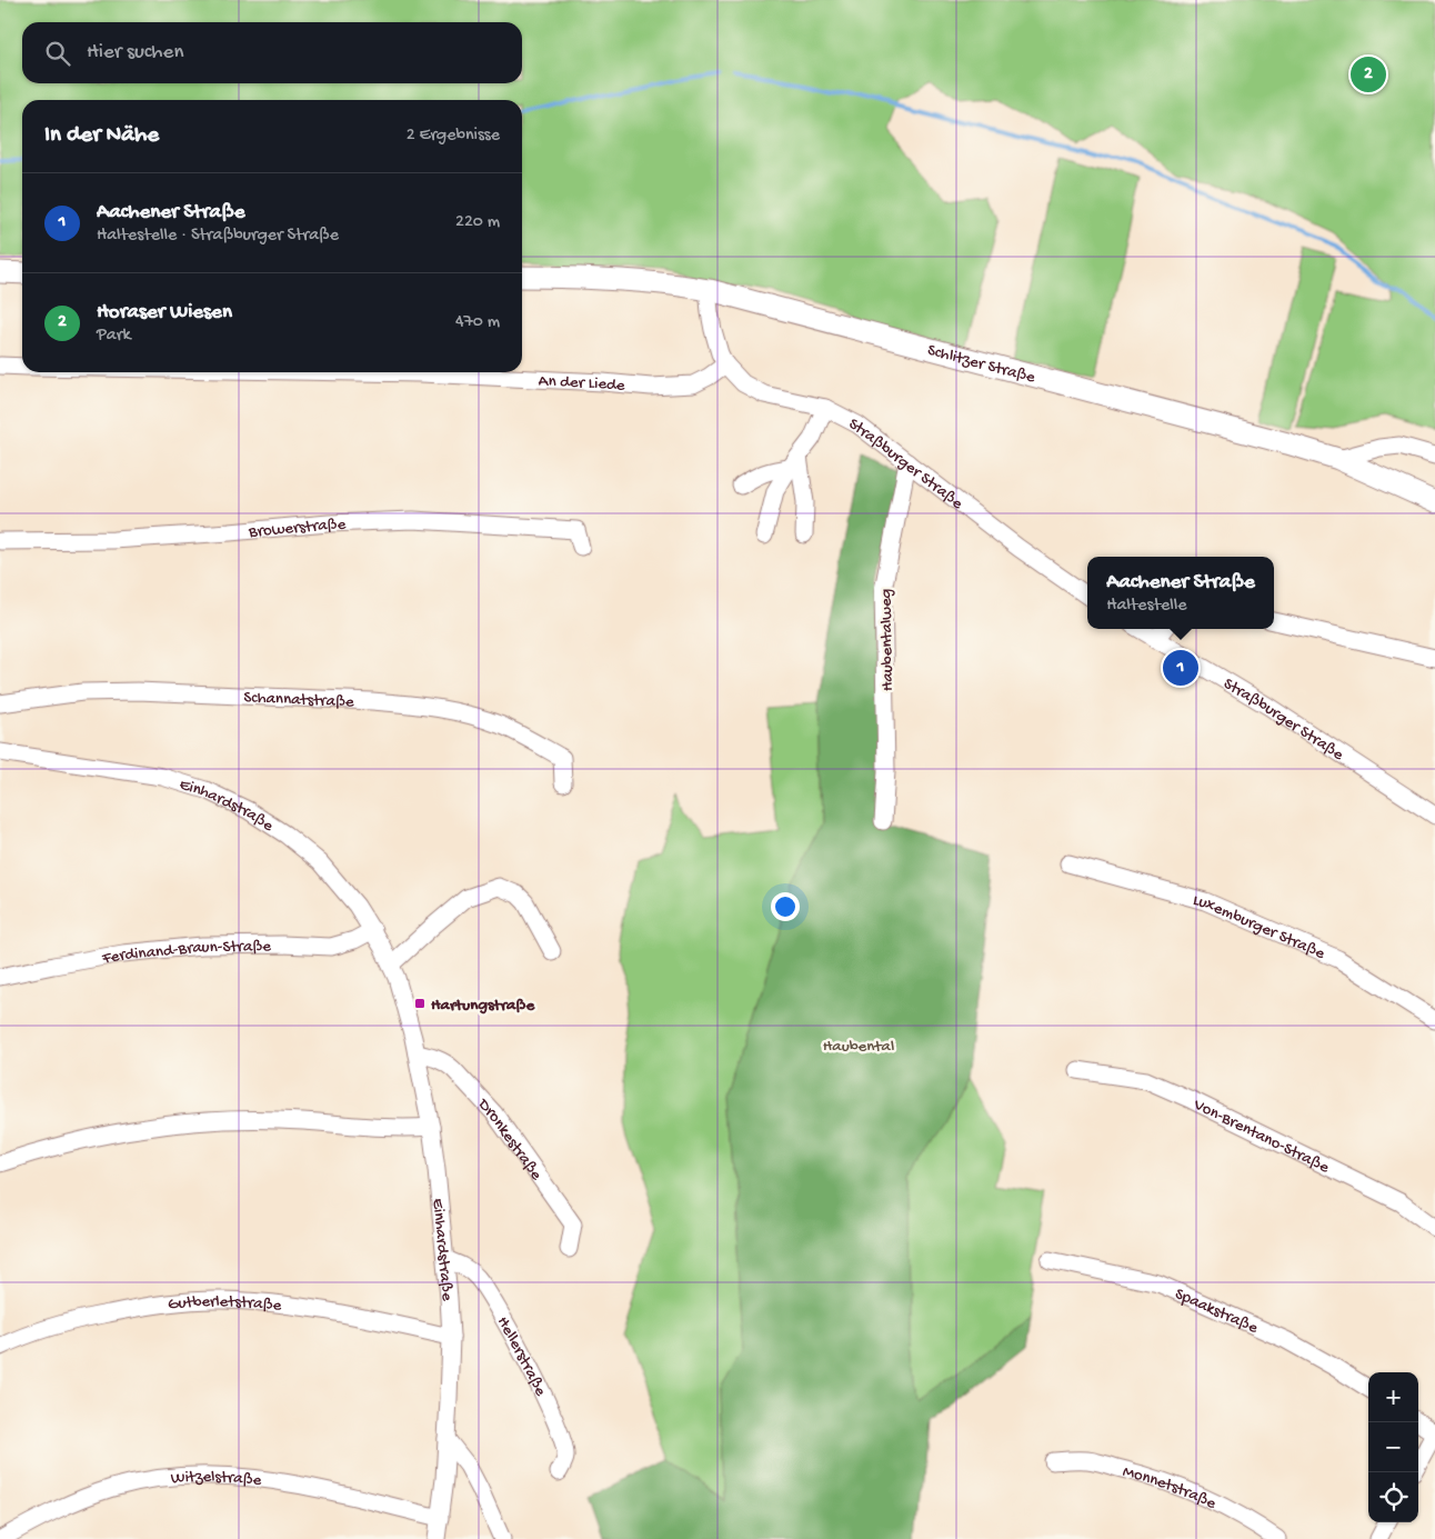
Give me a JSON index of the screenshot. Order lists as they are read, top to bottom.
{
  "streets": {
    "main road": ["Schlitzer Straße"],
    "street": [
      "An der Liede",
      "Straßburger Straße",
      "Browerstraße",
      "Haubentalweg",
      "Schannatstraße",
      "Einhardstraße",
      "Luxemburger Straße",
      "Ferdinand-Braun-Straße",
      "Von-Brentano-Straße",
      "Dronkestraße",
      "Gutberletstraße",
      "Spaakstraße",
      "Hellerstraße",
      "Witzelstraße",
      "Monnetstraße"
    ]
  },
  "crossings": [
    ["Schlitzer Straße", "Straßburger Straße"],
    ["An der Liede", "Straßburger Straße"],
    ["Straßburger Straße", "Haubentalweg"],
    ["Einhardstraße", "Ferdinand-Braun-Straße"],
    ["Einhardstraße", "Dronkestraße"],
    ["Einhardstraße", "Gutberletstraße"],
    ["Einhardstraße", "Hellerstraße"],
    ["Einhardstraße", "Witzelstraße"]
  ],
  "parks": ["Haubental"],
  "places": {
    "transit": ["Hartungstraße"]
  },
  "page": {
    "search": "Hier suchen",
    "pins": ["2", "1"],
    "heading": ["In der Nähe", "2 Ergebnisse"],
    "list": [
      {
        "mark": "1",
        "name": "Aachener Straße",
        "note": "Haltestelle · Straßburger Straße",
        "value": "220 m"
      },
      {
        "mark": "2",
        "name": "Horaser Wiesen",
        "note": "Park",
        "value": "470 m"
      }
    ],
    "popup": ["Aachener Straße", "Haltestelle"],
    "map_buttons": ["+", "−"]
  }
}
